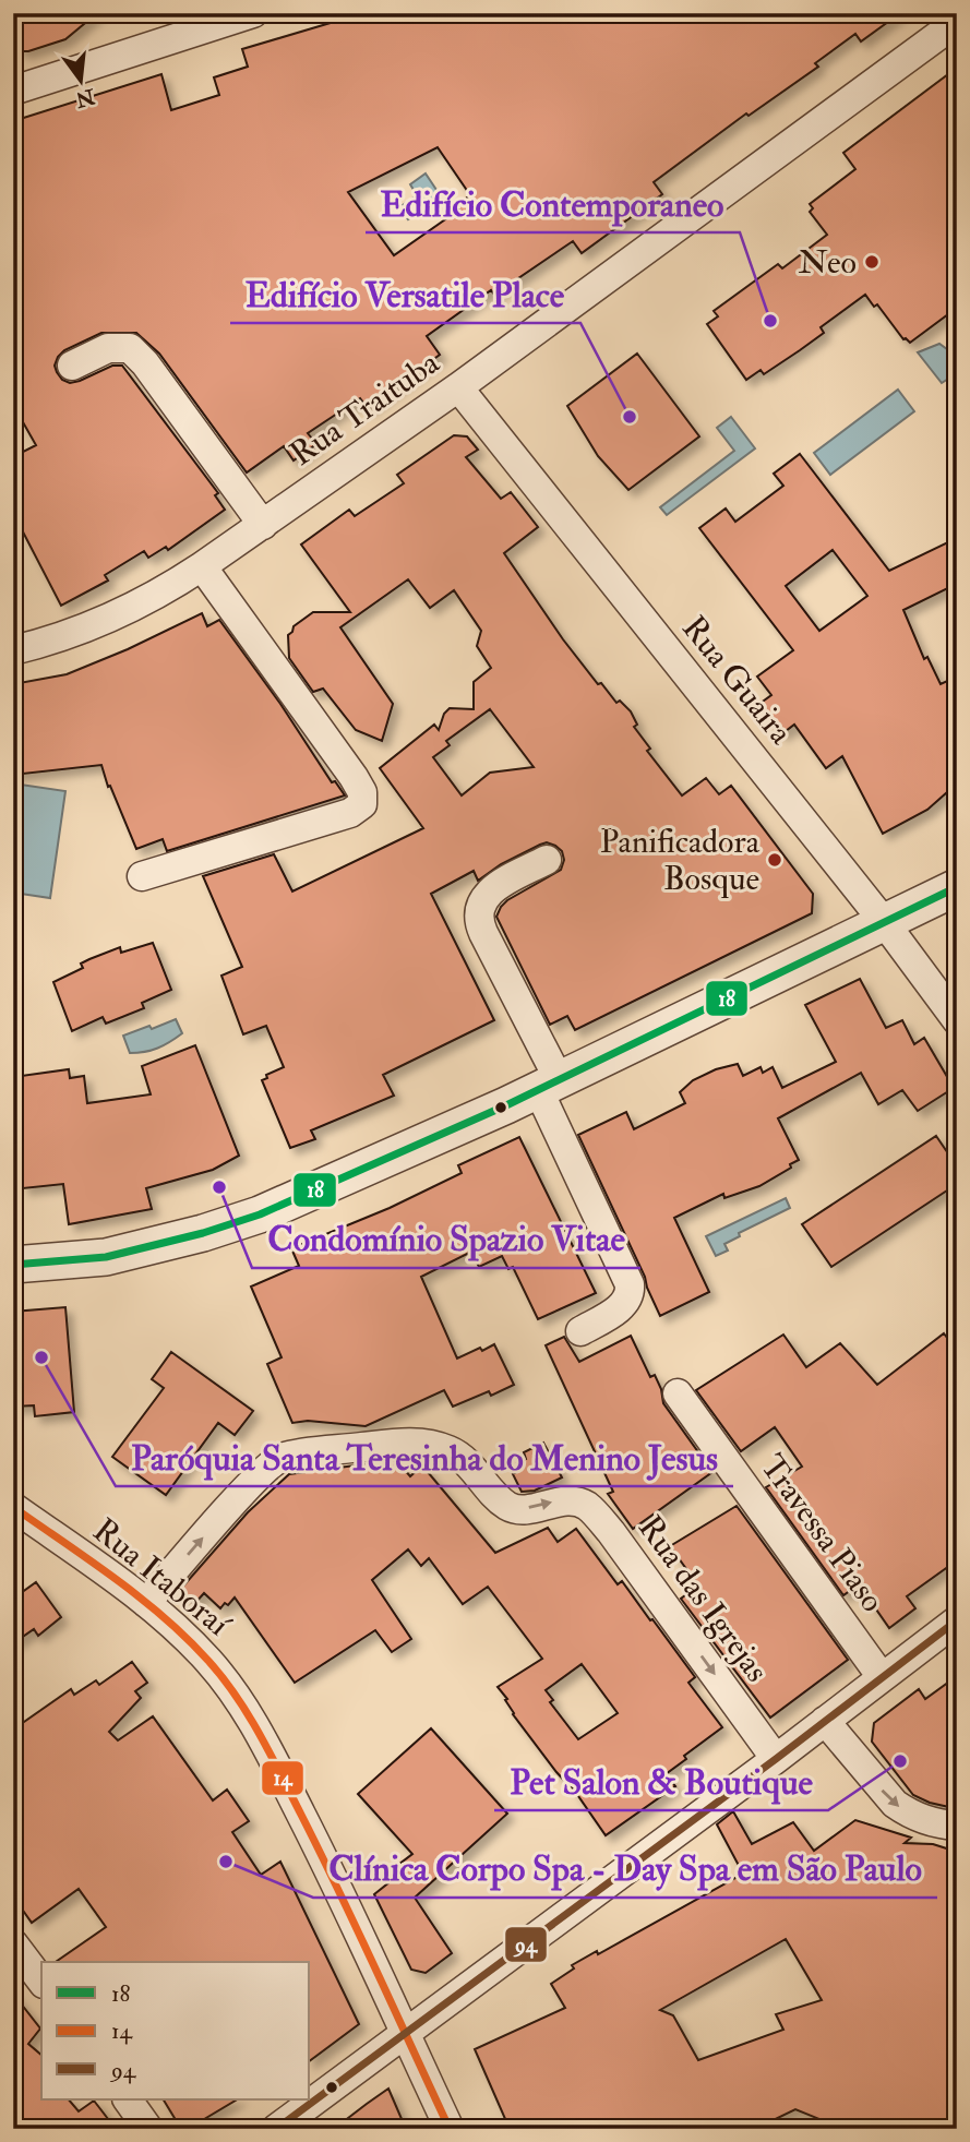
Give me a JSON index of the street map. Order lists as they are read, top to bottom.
{
  "streets": {
    "street": [
      "Rua Traituba",
      "Rua Guaira",
      "Travessa Piaso",
      "Rua Itaboraí",
      "Rua das Igrejas"
    ]
  },
  "crossings": [
    ["Rua Traituba", "Rua Guaira"],
    ["Rua Itaboraí", "Rua das Igrejas"]
  ],
  "places": [
    "Neo",
    "Edifício Contemporaneo",
    "Edifício Versatile Place",
    "Panificadora Bosque",
    "Condomínio Spazio Vitae",
    "Paróquia Santa Teresinha do Menino Jesus",
    "Pet Salon & Boutique",
    "Clínica Corpo Spa - Day Spa em São Paulo"
  ],
  "lines": ["transit line 18", "transit line 14", "transit line 94"],
  "legend": ["18", "14", "94"],
  "north": "bottom"
}
